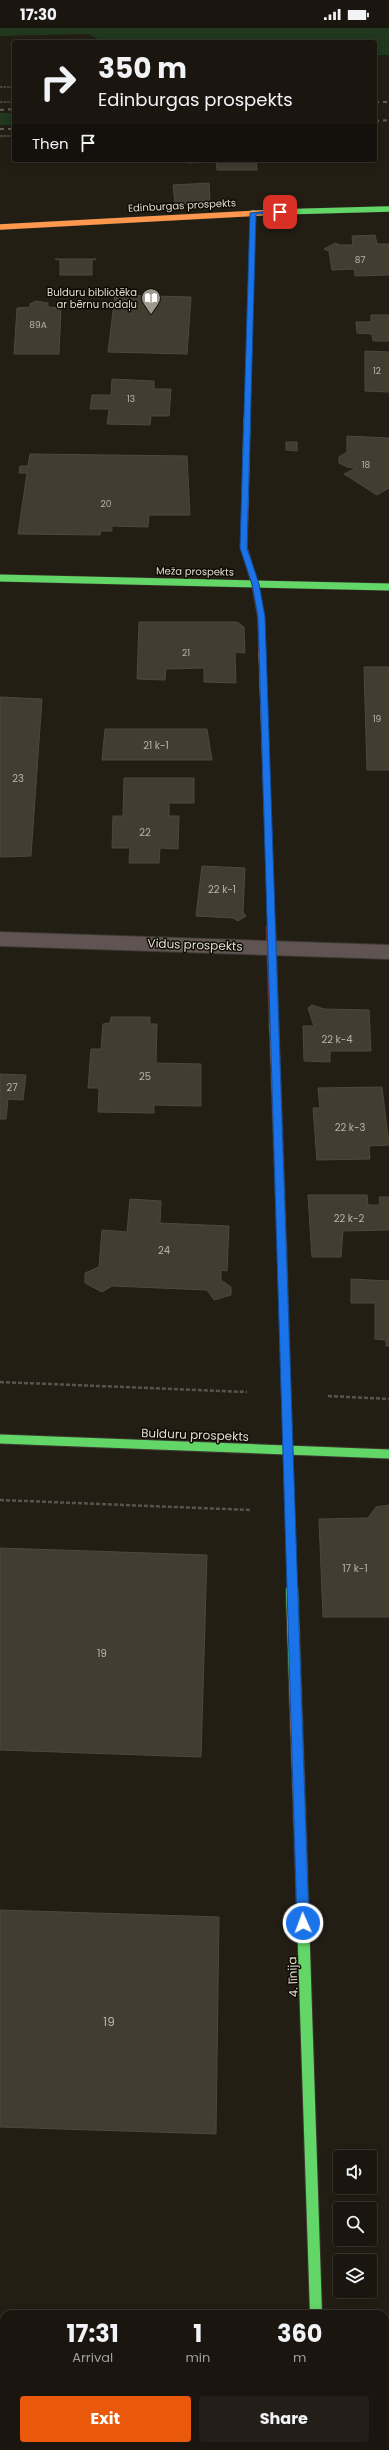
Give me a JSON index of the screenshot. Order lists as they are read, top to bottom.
{
  "streets": {
    "street": [
      "Edinburgas prospekts",
      "Meža prospekts",
      "Vidus prospekts",
      "Bulduru prospekts",
      "4. līnija"
    ]
  },
  "crossings": [
    ["Edinburgas prospekts", "4. līnija"],
    ["Meža prospekts", "4. līnija"],
    ["Vidus prospekts", "4. līnija"],
    ["Bulduru prospekts", "4. līnija"]
  ],
  "places": {
    "library": ["Bulduru bibliotēka ar bērnu nodaļu"]
  },
  "house_numbers": [
    "87",
    "89A",
    "12",
    "13",
    "18",
    "20",
    "21",
    "19",
    "21 k-1",
    "23",
    "22",
    "22 k-1",
    "22 k-4",
    "25",
    "27",
    "22 k-3",
    "22 k-2",
    "24",
    "17 k-1",
    "19",
    "19"
  ],
  "page": {
    "status": "17:30",
    "turn": ["350 m", "Edinburgas prospekts"],
    "then": "Then",
    "eta": [
      "17:31",
      "Arrival",
      "1",
      "min",
      "360",
      "m"
    ],
    "buttons": ["Exit", "Share"]
  }
}
